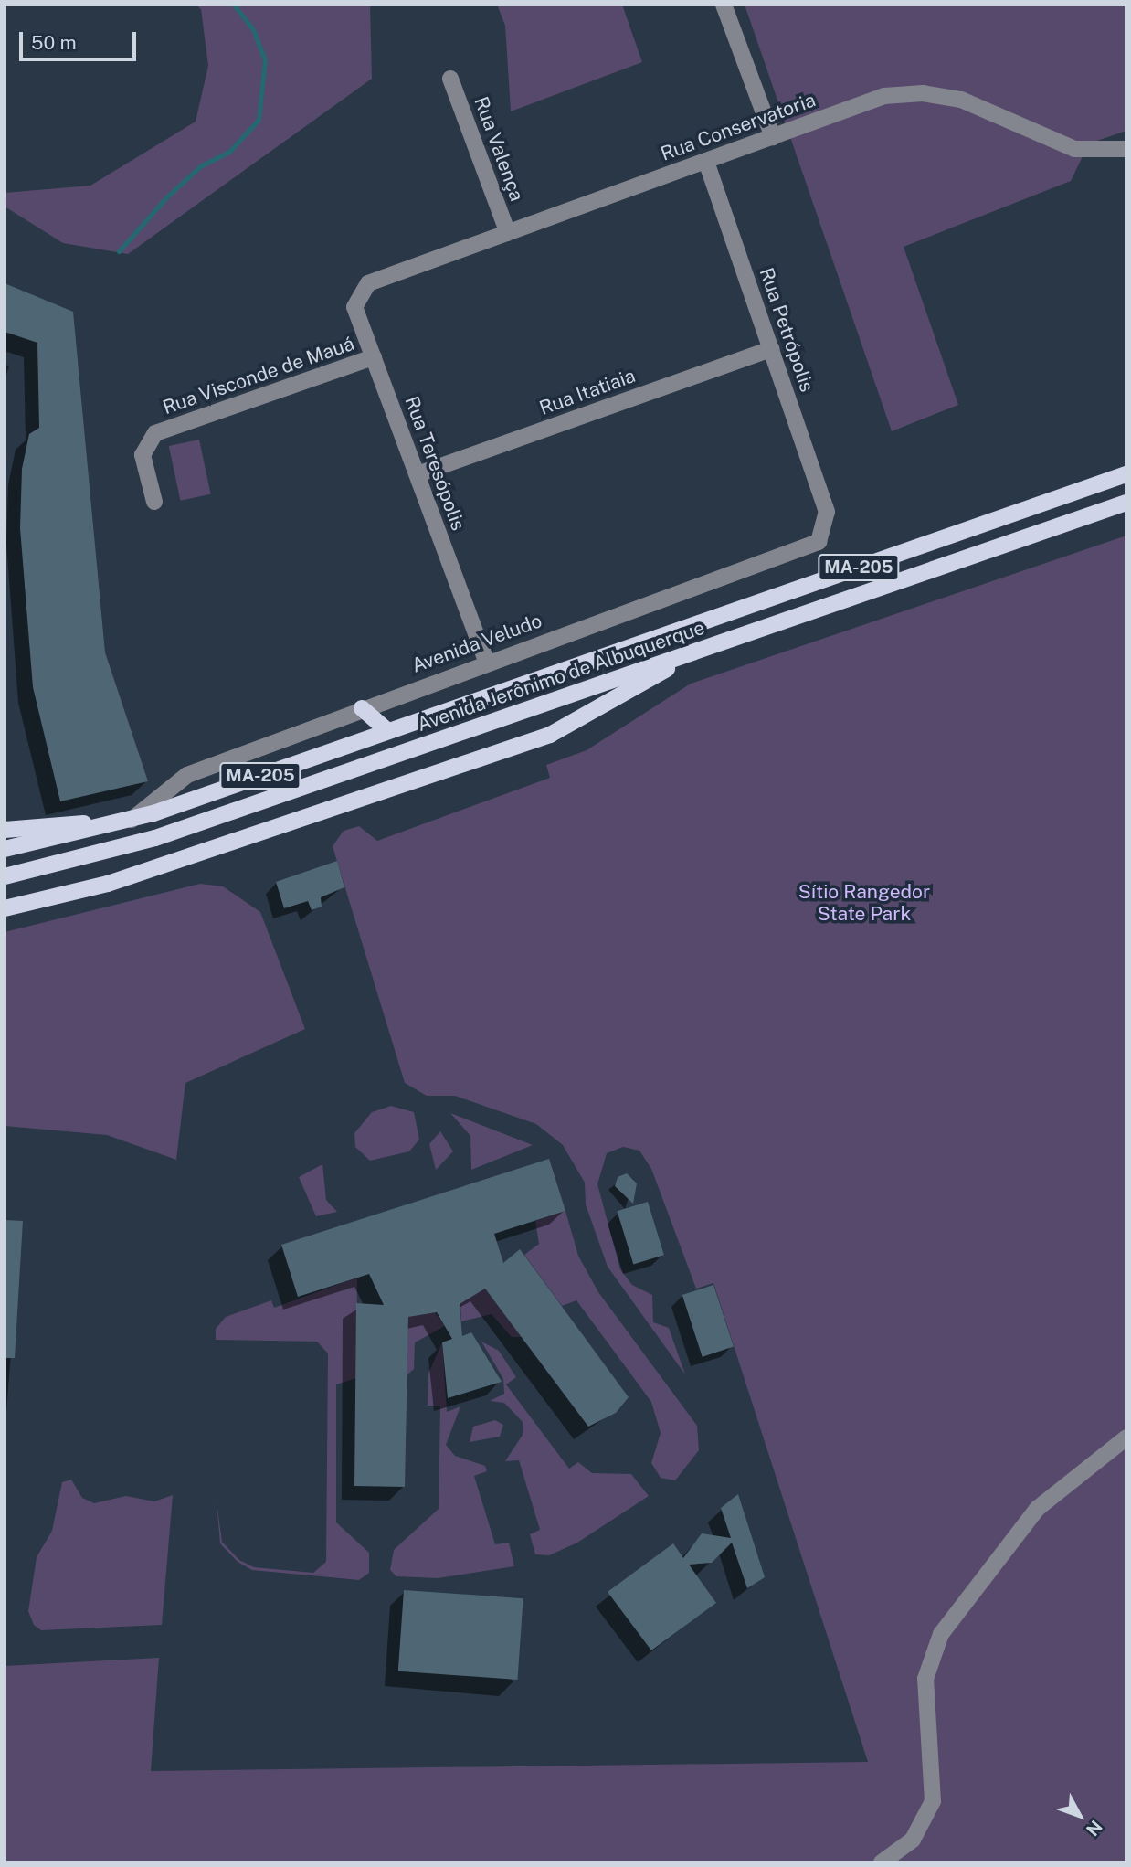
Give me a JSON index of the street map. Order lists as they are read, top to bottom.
{
  "streets": {
    "main road": ["MA-205", "Avenida Jerônimo de Albuquerque"],
    "street": [
      "Rua Conservatoria",
      "Rua Valença",
      "Rua Petrópolis",
      "Rua Visconde de Mauá",
      "Rua Itatiaia",
      "Rua Teresópolis",
      "Avenida Veludo"
    ]
  },
  "crossings": [
    ["Rua Conservatoria", "Rua Valença"],
    ["Rua Conservatoria", "Rua Petrópolis"],
    ["Rua Conservatoria", "Rua Teresópolis"],
    ["Rua Petrópolis", "Rua Itatiaia"],
    ["Rua Petrópolis", "Avenida Veludo"],
    ["Rua Visconde de Mauá", "Rua Teresópolis"],
    ["Rua Itatiaia", "Rua Teresópolis"],
    ["Rua Teresópolis", "Avenida Veludo"],
    ["Avenida Veludo", "Avenida Jerônimo de Albuquerque"]
  ],
  "parks": ["Sítio Rangedor State Park"],
  "scale_bar": "50 m",
  "north": "bottom right"
}
